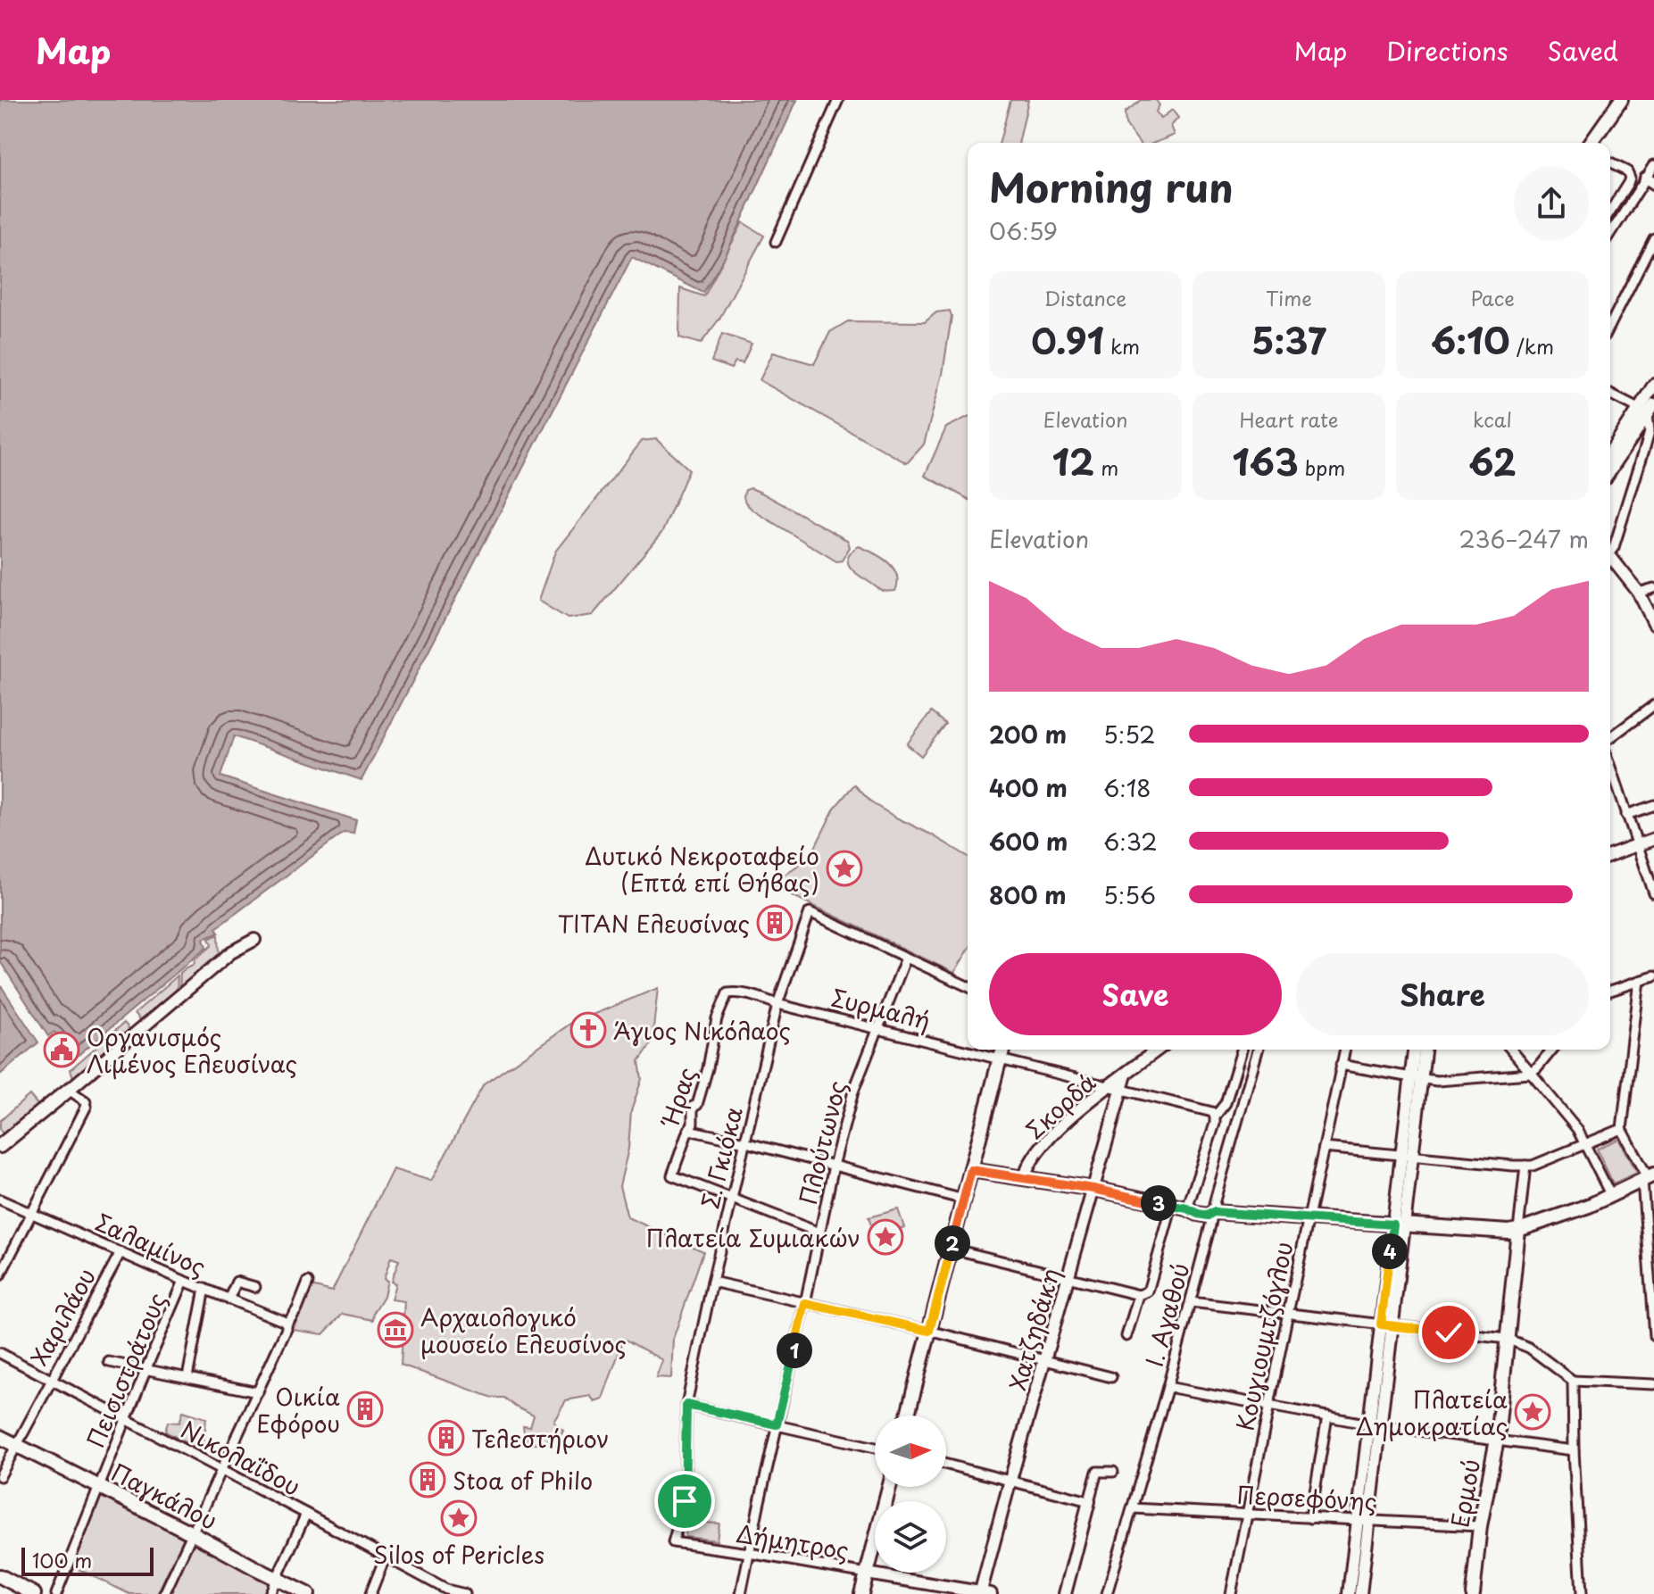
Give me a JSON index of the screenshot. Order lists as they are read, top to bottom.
{
  "streets": {
    "main road": ["Ερμού", "Παγκάλου"],
    "street": [
      "Συρμαλή",
      "Ήρας",
      "Σκορδά",
      "Πλούτωνος",
      "Σ. Γκιόκα",
      "Σαλαμίνος",
      "Ι. Αγαθού",
      "Χαριλάου",
      "Χατζηδάκη",
      "Κουγιουμτζόγλου",
      "Πεισιστράτους",
      "Νικολαΐδου",
      "Περσεφόνης",
      "Δήμητρος"
    ]
  },
  "crossings": [
    ["Συρμαλή", "Ήρας"],
    ["Συρμαλή", "Σκορδά"],
    ["Συρμαλή", "Πλούτωνος"],
    ["Συρμαλή", "Σ. Γκιόκα"],
    ["Συρμαλή", "Χατζηδάκη"],
    ["Ήρας", "Σ. Γκιόκα"],
    ["Σκορδά", "Χατζηδάκη"],
    ["Πλούτωνος", "Σ. Γκιόκα"],
    ["Πλούτωνος", "Δήμητρος"],
    ["Σ. Γκιόκα", "Δήμητρος"],
    ["Σαλαμίνος", "Χαριλάου"],
    ["Σαλαμίνος", "Πεισιστράτους"],
    ["Ι. Αγαθού", "Περσεφόνης"],
    ["Χαριλάου", "Νικολαΐδου"],
    ["Χαριλάου", "Παγκάλου"],
    ["Χατζηδάκη", "Δήμητρος"],
    ["Κουγιουμτζόγλου", "Περσεφόνης"],
    ["Πεισιστράτους", "Νικολαΐδου"],
    ["Πεισιστράτους", "Παγκάλου"],
    ["Ερμού", "Περσεφόνης"]
  ],
  "places": {
    "place": [
      "Δυτικό Νεκροταφείο (Επτά επί Θήβας)",
      "Πλατεία Συμιακών",
      "Πλατεία Δημοκρατίας",
      "Silos of Pericles"
    ],
    "building": [
      "TITAN Ελευσίνας",
      "Οικία Εφόρου",
      "Τελεστήριον",
      "Stoa of Philo"
    ],
    "church": ["Άγιος Νικόλαος"],
    "public building": ["Οργανισμός Λιμένος Ελευσίνας"],
    "museum": ["Αρχαιολογικό μουσείο Ελευσίνος"]
  },
  "scale_bar": "100 m",
  "north": "right",
  "page": {
    "header": "Map",
    "nav": ["Map", "Directions", "Saved"],
    "heading": ["Morning run", "06:59"],
    "stats": [
      ["Distance", "0.91 km"],
      ["Time", "5:37"],
      ["Pace", "6:10 /km"],
      ["Elevation", "12 m"],
      ["Heart rate", "163 bpm"],
      ["kcal", "62"]
    ],
    "chart": ["Elevation", "236–247 m"],
    "list": [
      {
        "name": "200 m",
        "note": "5:52"
      },
      {
        "name": "400 m",
        "note": "6:18"
      },
      {
        "name": "600 m",
        "note": "6:32"
      },
      {
        "name": "800 m",
        "note": "5:56"
      }
    ],
    "buttons": ["Save", "Share"],
    "pins": [
      "3",
      "2",
      "4",
      "1"
    ],
    "scale": "100 m"
  }
}
